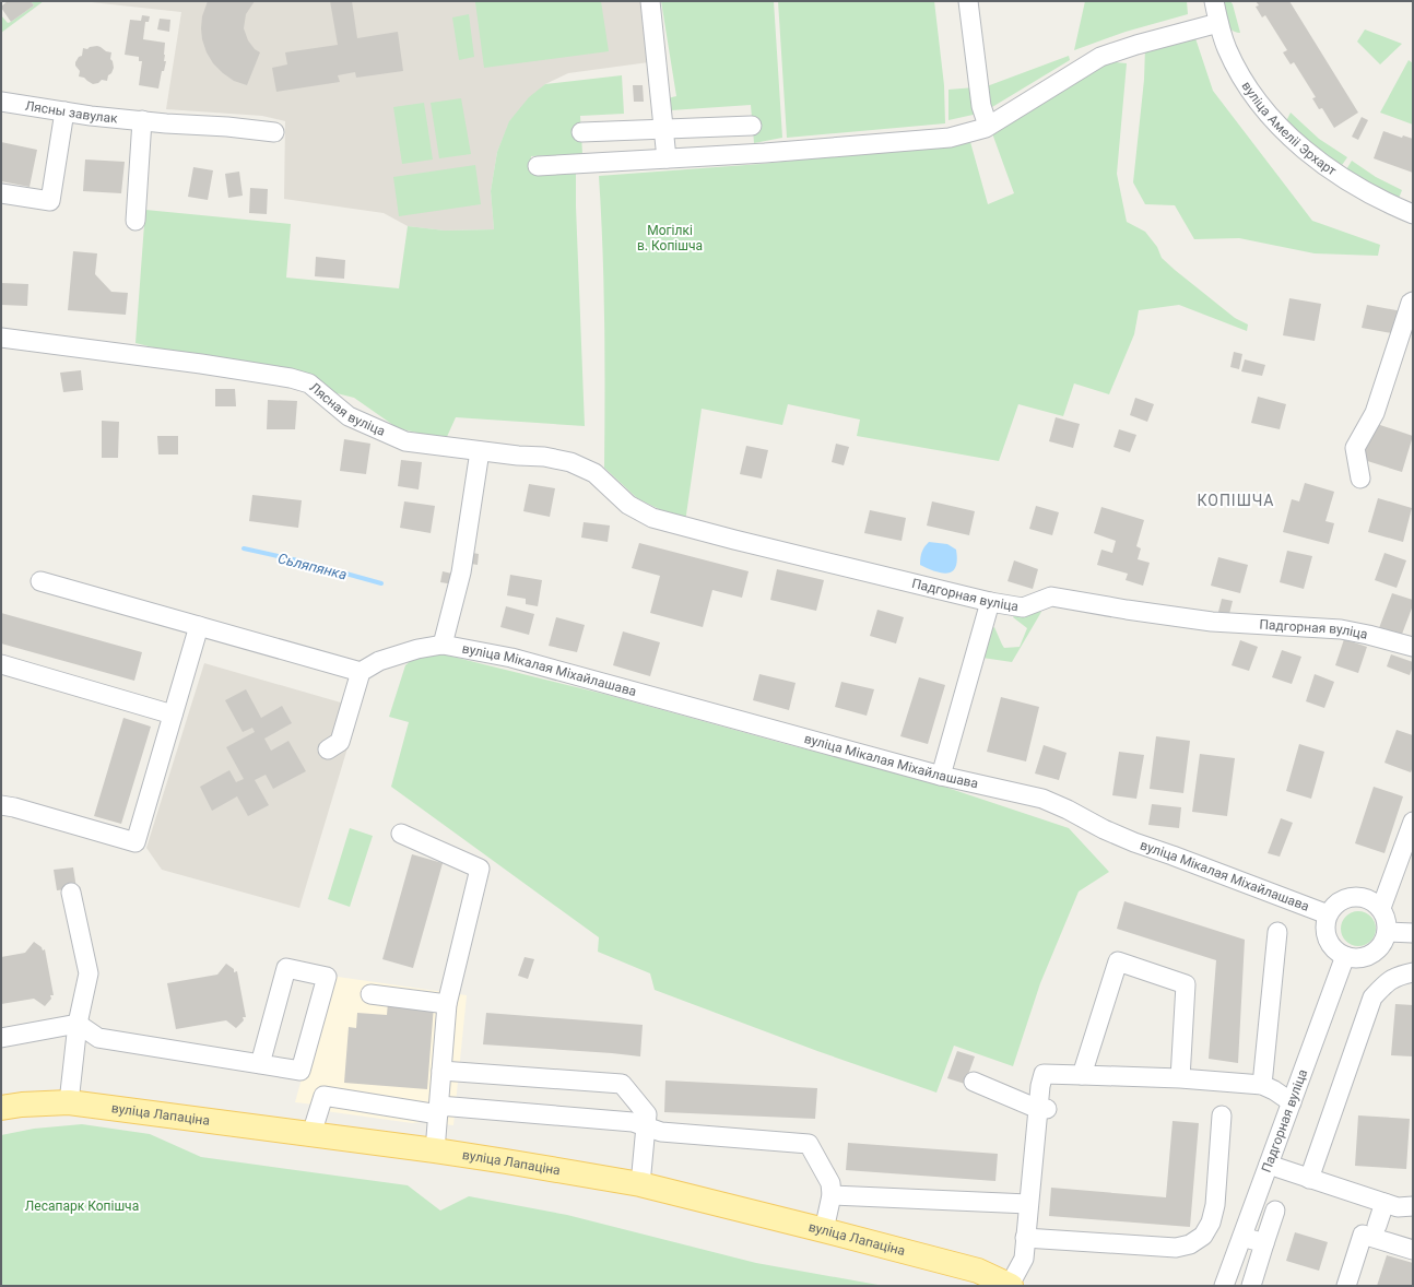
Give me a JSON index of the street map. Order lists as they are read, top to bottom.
{
  "streets": {
    "main road": ["вуліца Лапаціна"],
    "street": [
      "Лясны завулак",
      "вуліца Амеліі Эрхарт",
      "Лясная вуліца",
      "Падгорная вуліца",
      "вуліца Мікалая Міхайлашава"
    ]
  },
  "crossings": [
    ["Лясная вуліца", "Падгорная вуліца"],
    ["Падгорная вуліца", "вуліца Мікалая Міхайлашава"]
  ],
  "districts": ["КОПІШЧА"],
  "water": ["Сьляпянка"],
  "parks": ["Могілкі в. Копішча", "Лесапарк Копішча"]
}
